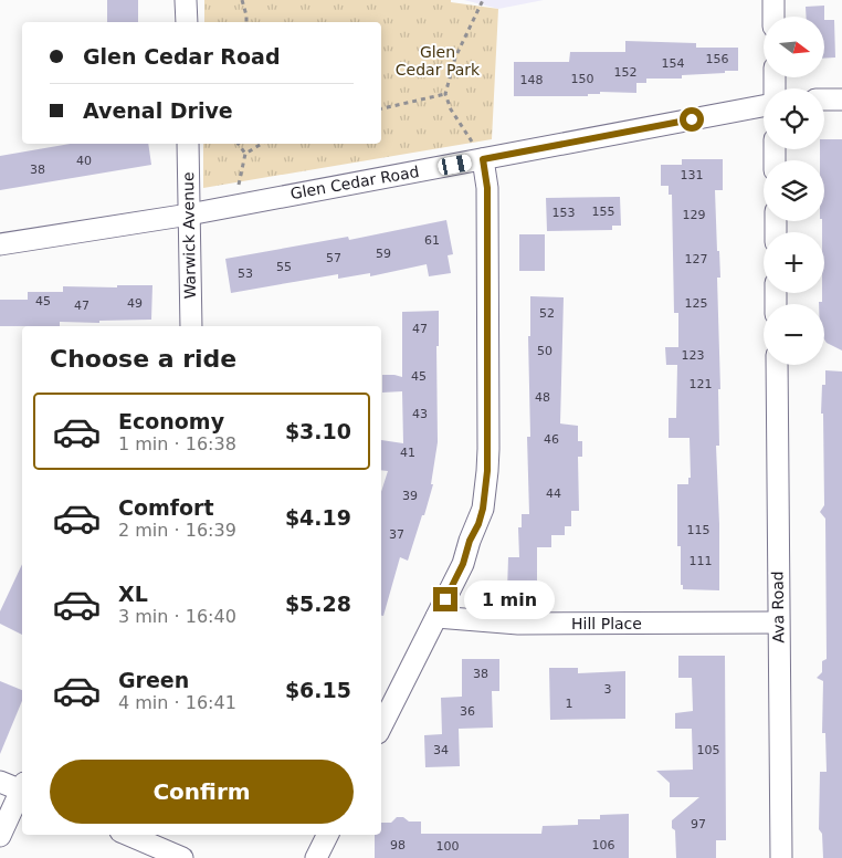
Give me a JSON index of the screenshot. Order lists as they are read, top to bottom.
{
  "streets": {
    "street": [
      "Glen Cedar Road",
      "Warwick Avenue",
      "Ava Road",
      "Hill Place"
    ]
  },
  "crossings": [
    ["Glen Cedar Road", "Warwick Avenue"],
    ["Ava Road", "Hill Place"]
  ],
  "parks": ["Glen Cedar Park"],
  "house_numbers": [
    "156",
    "154",
    "152",
    "150",
    "148",
    "40",
    "38",
    "131",
    "155",
    "153",
    "129",
    "61",
    "59",
    "57",
    "127",
    "55",
    "53",
    "45",
    "49",
    "125",
    "47",
    "52",
    "47",
    "50",
    "123",
    "45",
    "121",
    "48",
    "43",
    "46",
    "41",
    "44",
    "39",
    "115",
    "37",
    "111",
    "38",
    "3",
    "1",
    "36",
    "34",
    "105",
    "97",
    "98",
    "106",
    "100"
  ],
  "north": "right",
  "page": {
    "map_buttons": ["+", "−"],
    "banner": ["Glen Cedar Road", "Avenal Drive"],
    "heading": "Choose a ride",
    "list": [
      {
        "name": "Economy",
        "note": "1 min · 16:38",
        "value": "$3.10"
      },
      {
        "name": "Comfort",
        "note": "2 min · 16:39",
        "value": "$4.19"
      },
      {
        "name": "XL",
        "note": "3 min · 16:40",
        "value": "$5.28"
      },
      {
        "name": "Green",
        "note": "4 min · 16:41",
        "value": "$6.15"
      }
    ],
    "bubble": "1 min",
    "buttons": "Confirm"
  }
}
